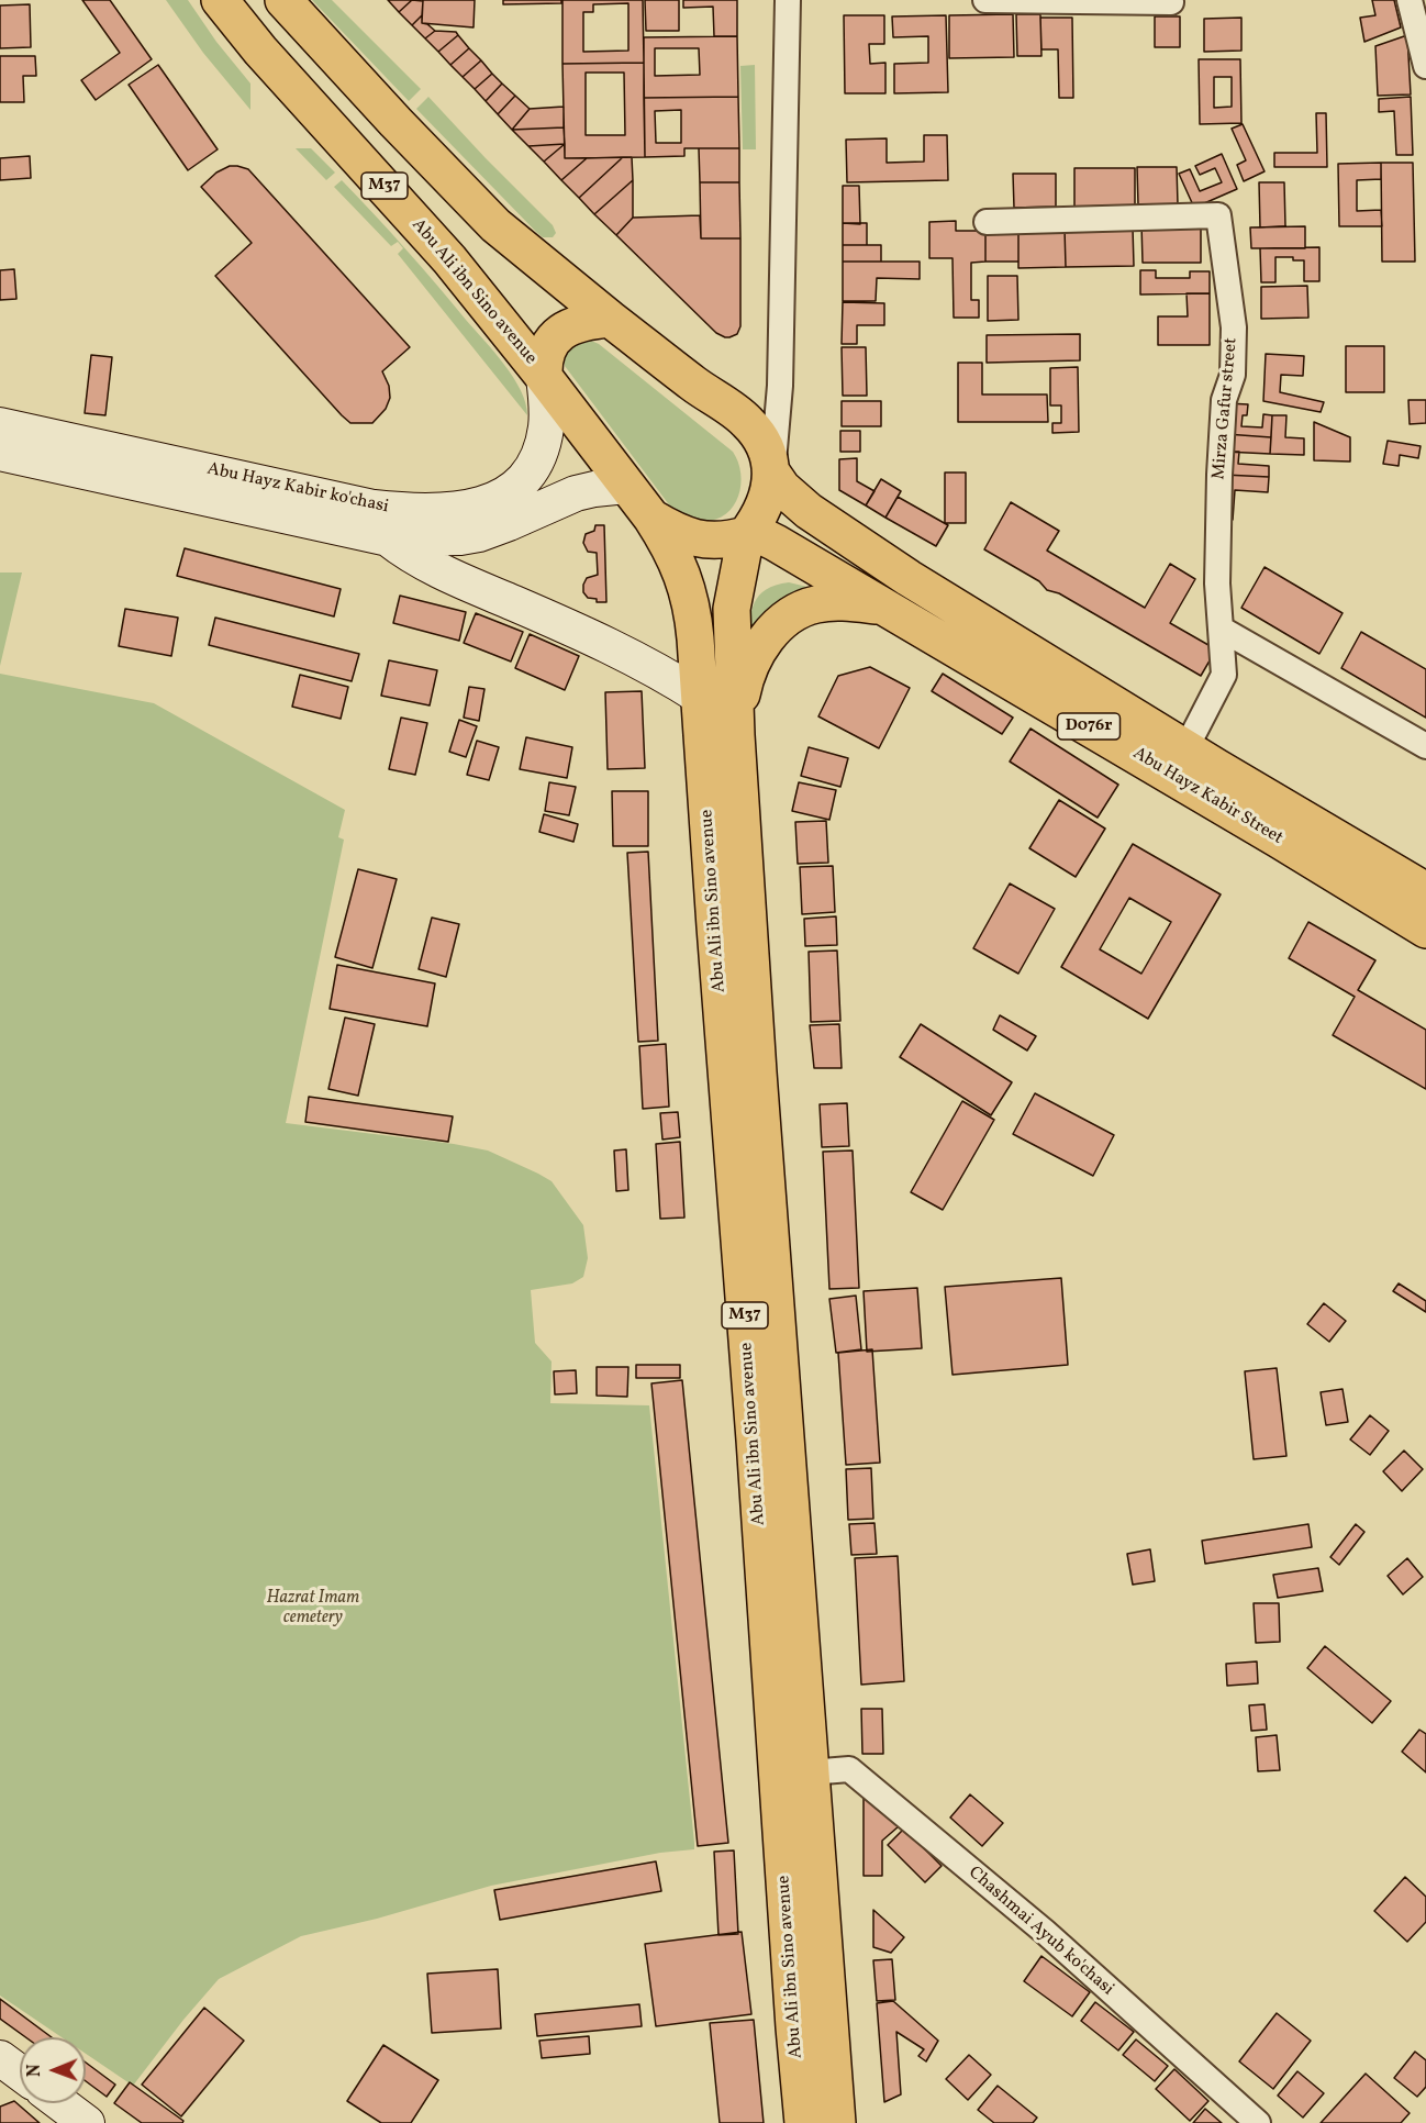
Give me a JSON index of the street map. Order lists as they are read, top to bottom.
{
  "streets": {
    "main road": [
      "M37",
      "Abu Ali ibn Sino avenue",
      "Abu Hayz Kabir ko'chasi",
      "D076r",
      "Abu Hayz Kabir Street"
    ],
    "street": ["Mirza Gafur street", "Chashmai Ayub ko'chasi"]
  },
  "crossings": [
    ["M37", "Abu Ali ibn Sino avenue"],
    ["M37", "Abu Hayz Kabir ko'chasi"],
    ["M37", "Abu Hayz Kabir Street"],
    ["Abu Ali ibn Sino avenue", "Abu Hayz Kabir ko'chasi"],
    ["Abu Ali ibn Sino avenue", "D076r"],
    ["Abu Ali ibn Sino avenue", "Abu Hayz Kabir Street"],
    ["Abu Ali ibn Sino avenue", "Chashmai Ayub ko'chasi"],
    ["Mirza Gafur street", "Abu Hayz Kabir Street"],
    ["D076r", "Abu Hayz Kabir Street"]
  ],
  "parks": ["Hazrat Imam cemetery"],
  "north": "left"
}
